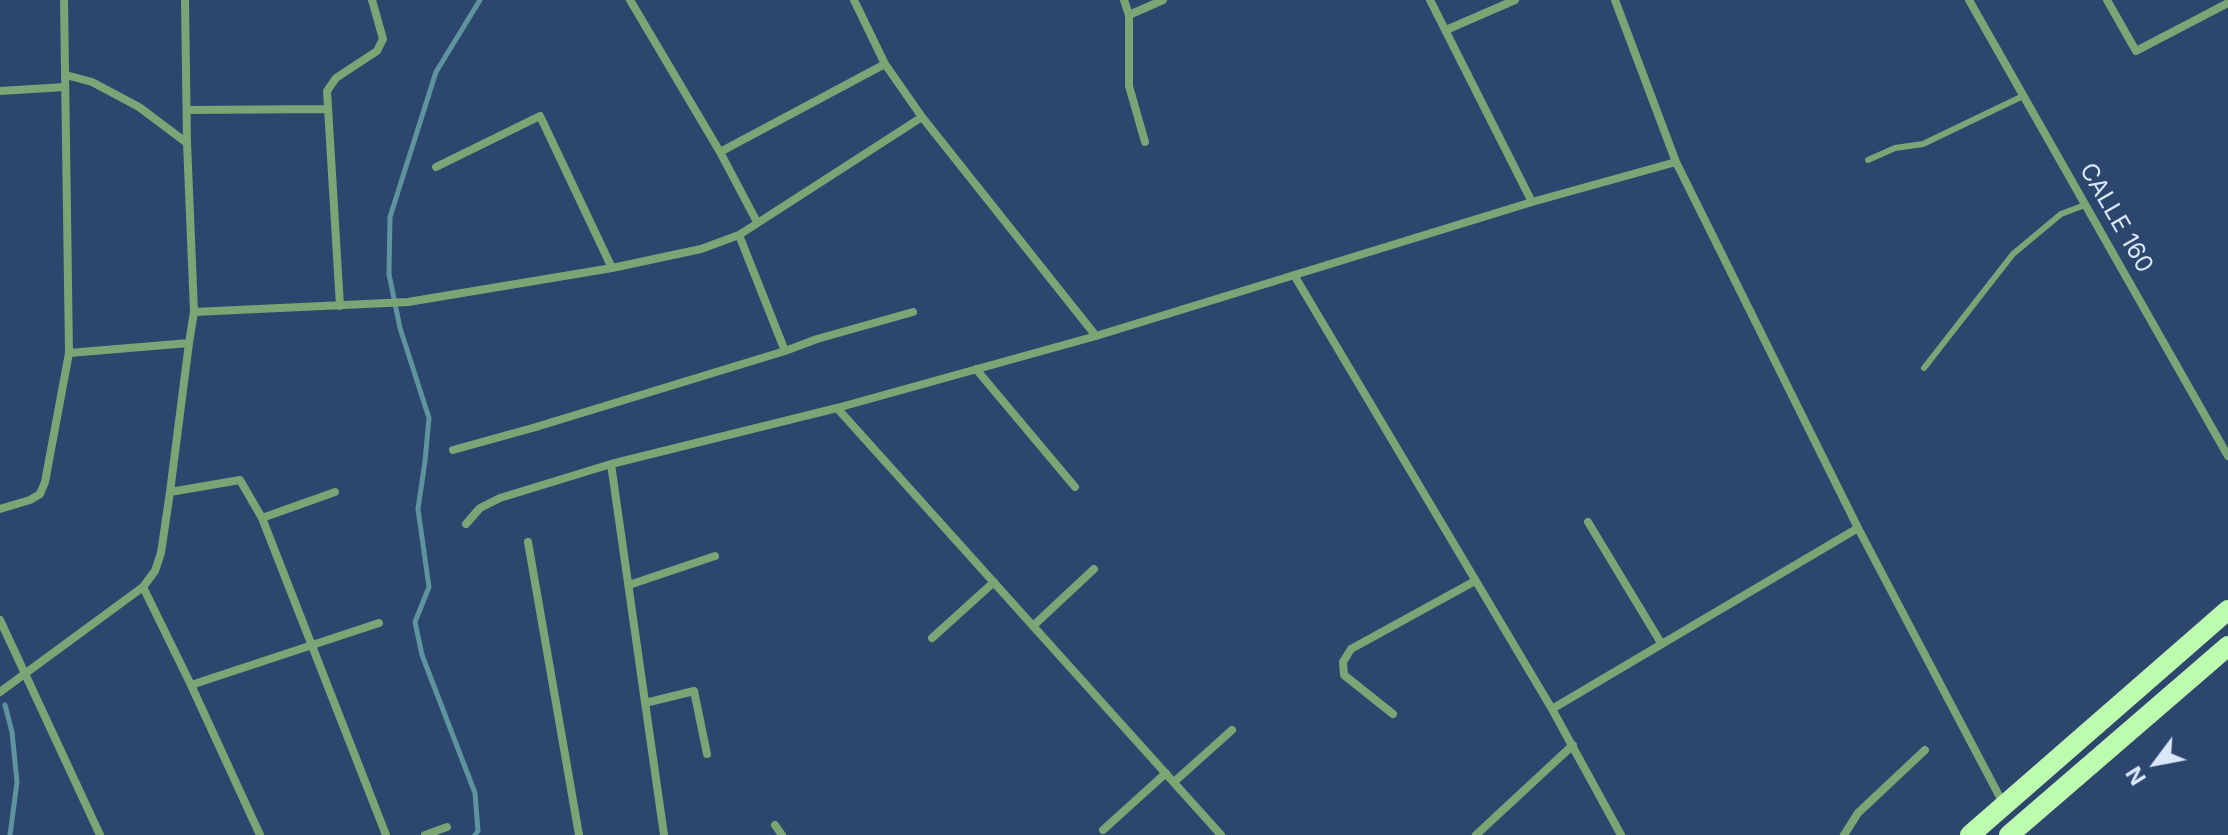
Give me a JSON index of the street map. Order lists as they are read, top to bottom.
{
  "streets": {
    "street": ["CALLE 160"]
  },
  "north": "bottom left"
}
